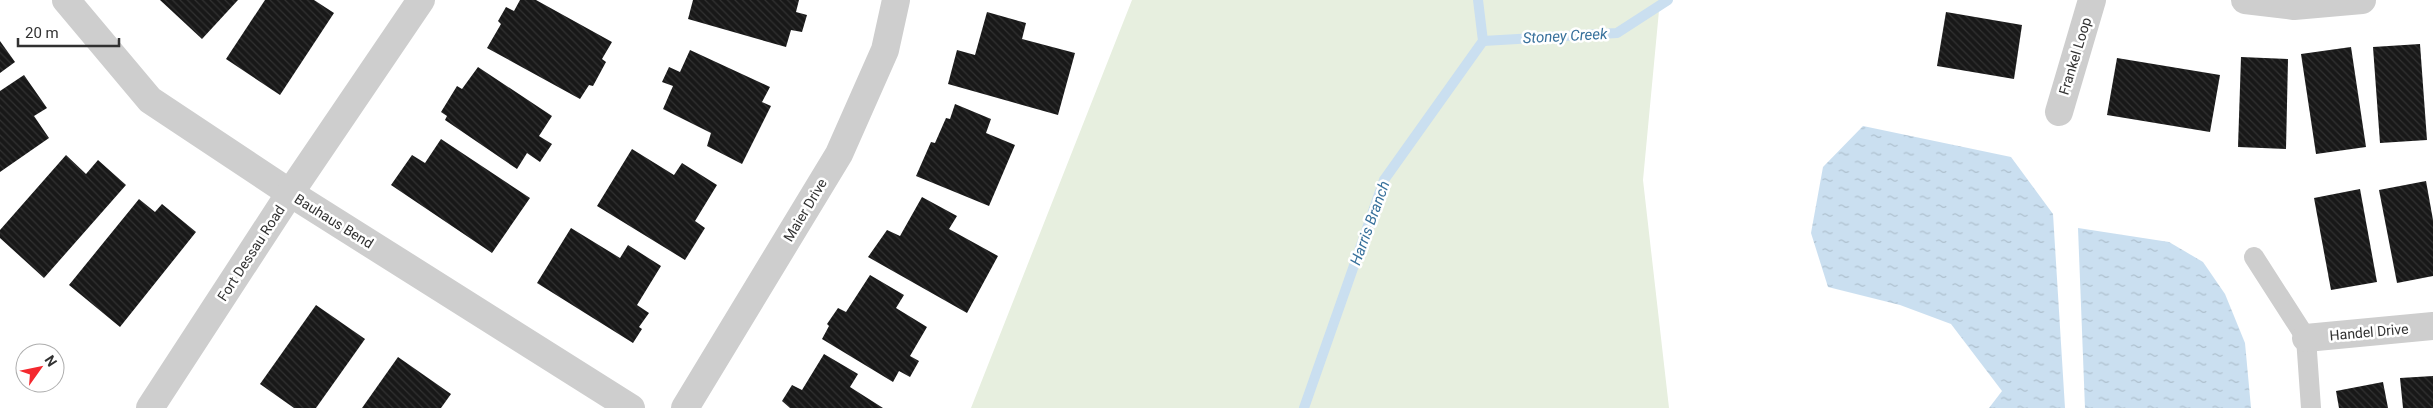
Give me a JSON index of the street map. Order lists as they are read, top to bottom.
{
  "streets": {
    "street": [
      "Frankel Loop",
      "Maier Drive",
      "Bauhaus Bend",
      "Fort Dessau Road",
      "Handel Drive"
    ]
  },
  "crossings": [
    ["Bauhaus Bend", "Fort Dessau Road"]
  ],
  "water": ["Stoney Creek", "Harris Branch"],
  "scale_bar": "20 m",
  "north": "top right"
}
